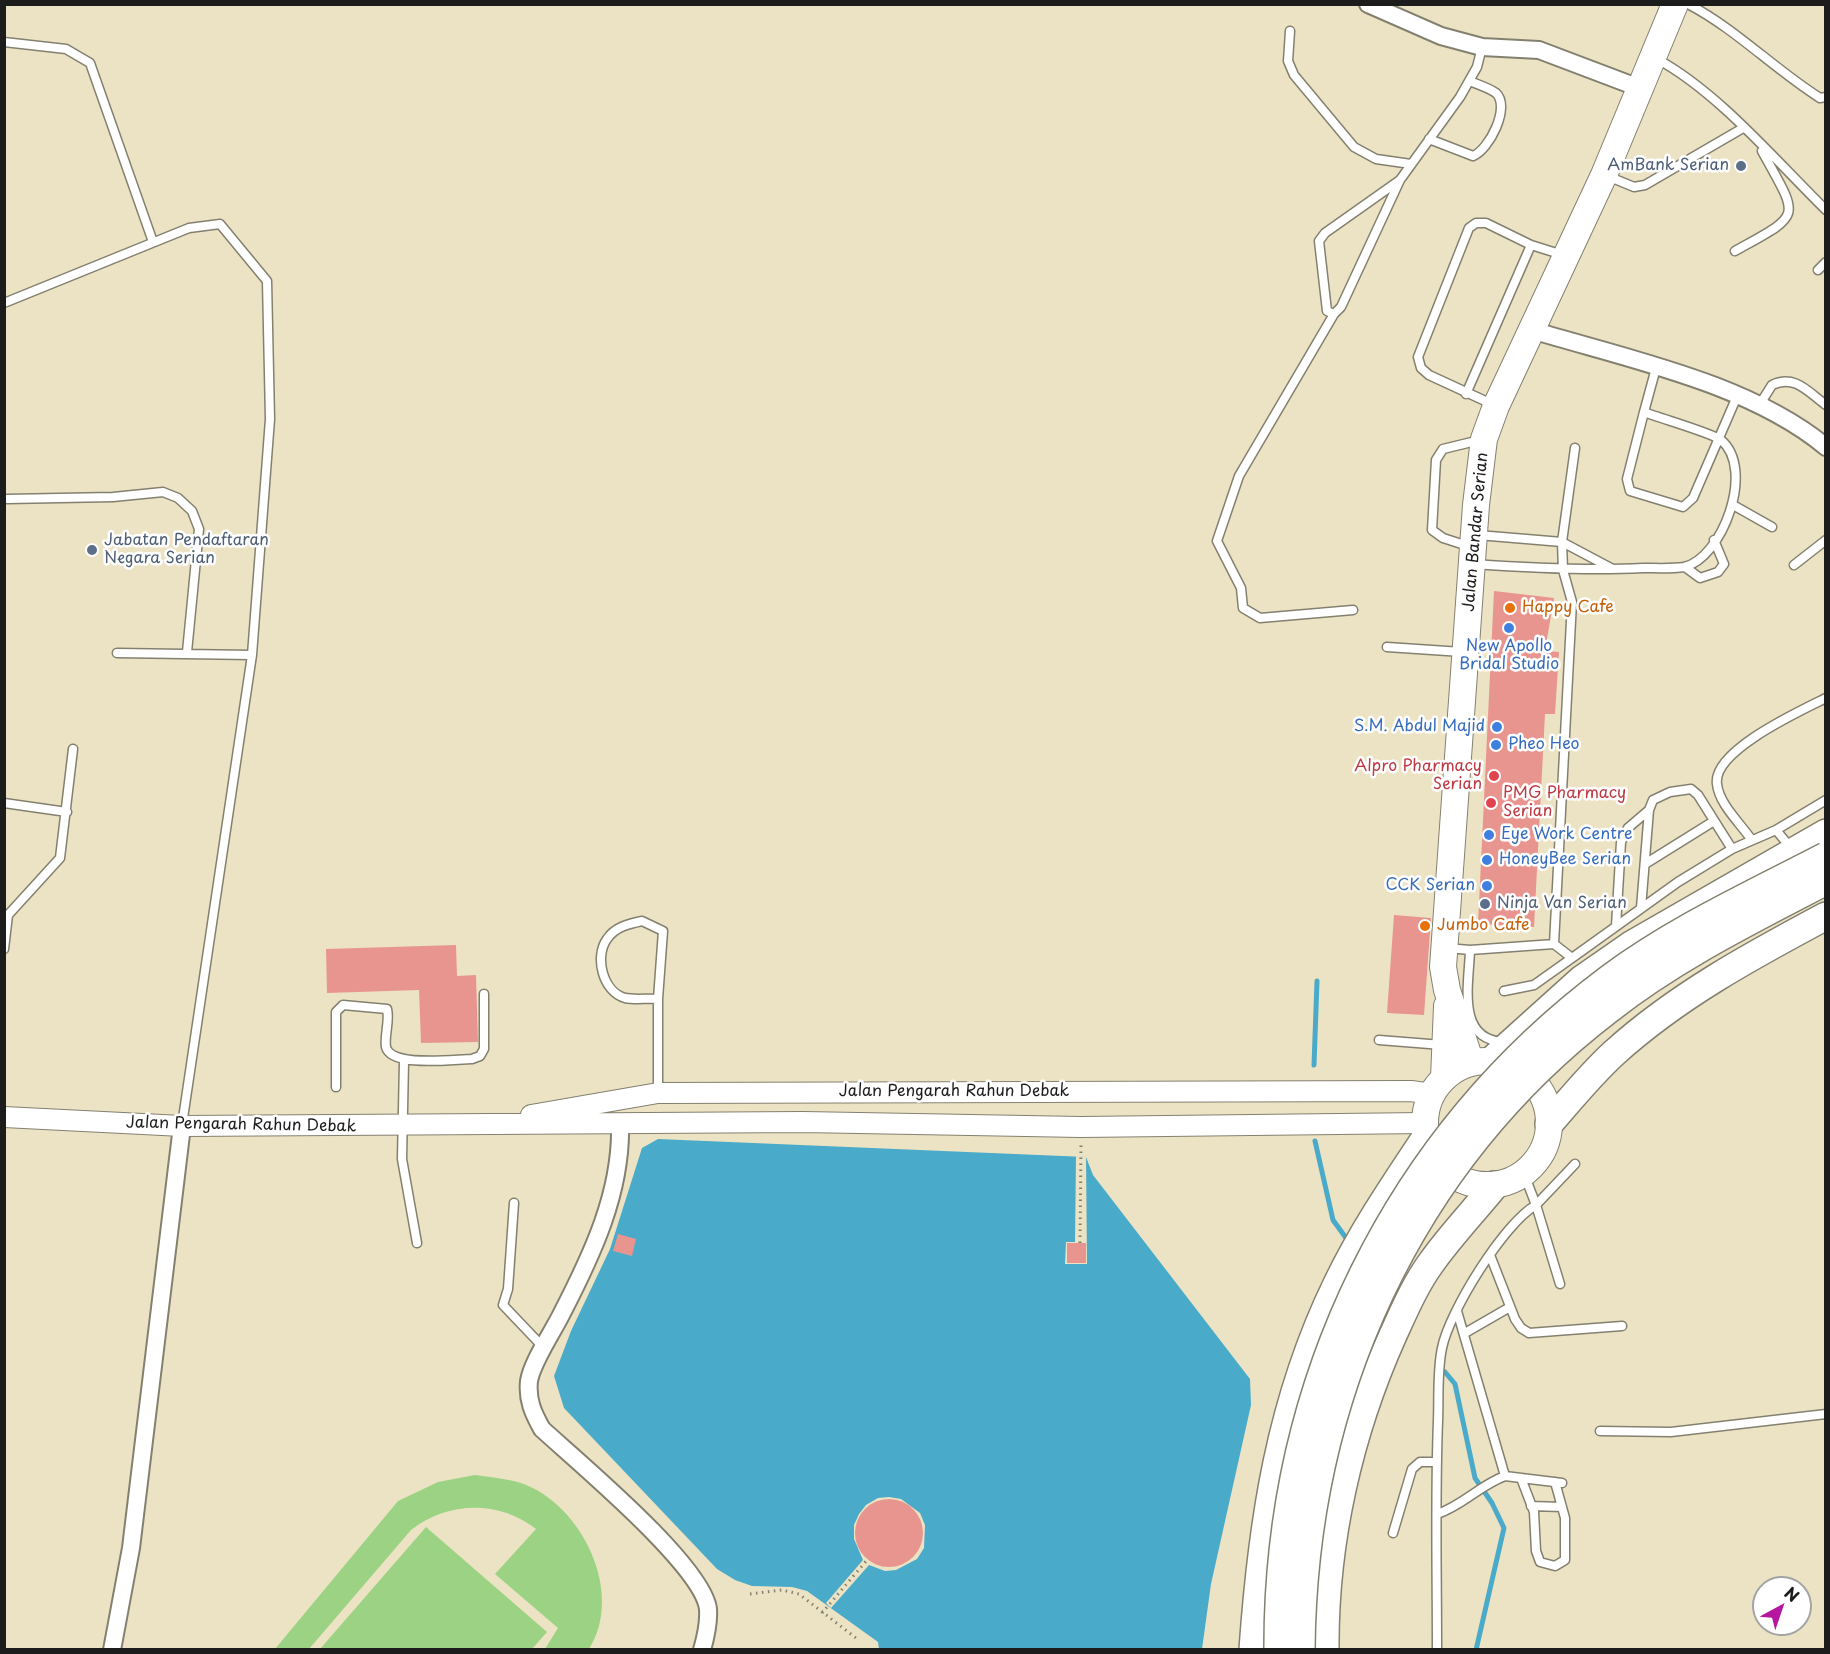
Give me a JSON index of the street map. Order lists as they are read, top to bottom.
{
  "streets": {
    "main road": ["Jalan Bandar Serian"],
    "street": ["Jalan Pengarah Rahun Debak"]
  },
  "crossings": [
    ["Jalan Bandar Serian", "Jalan Pengarah Rahun Debak"]
  ],
  "places": [
    "AmBank Serian",
    "Jabatan Pendaftaran Negara Serian",
    "Happy Cafe",
    "New Apollo Bridal Studio",
    "S.M. Abdul Majid",
    "Pheo Heo",
    "Alpro Pharmacy Serian",
    "PMG Pharmacy Serian",
    "Eye Work Centre",
    "HoneyBee Serian",
    "CCK Serian",
    "Ninja Van Serian",
    "Jumbo Cafe"
  ],
  "north": "top right"
}
